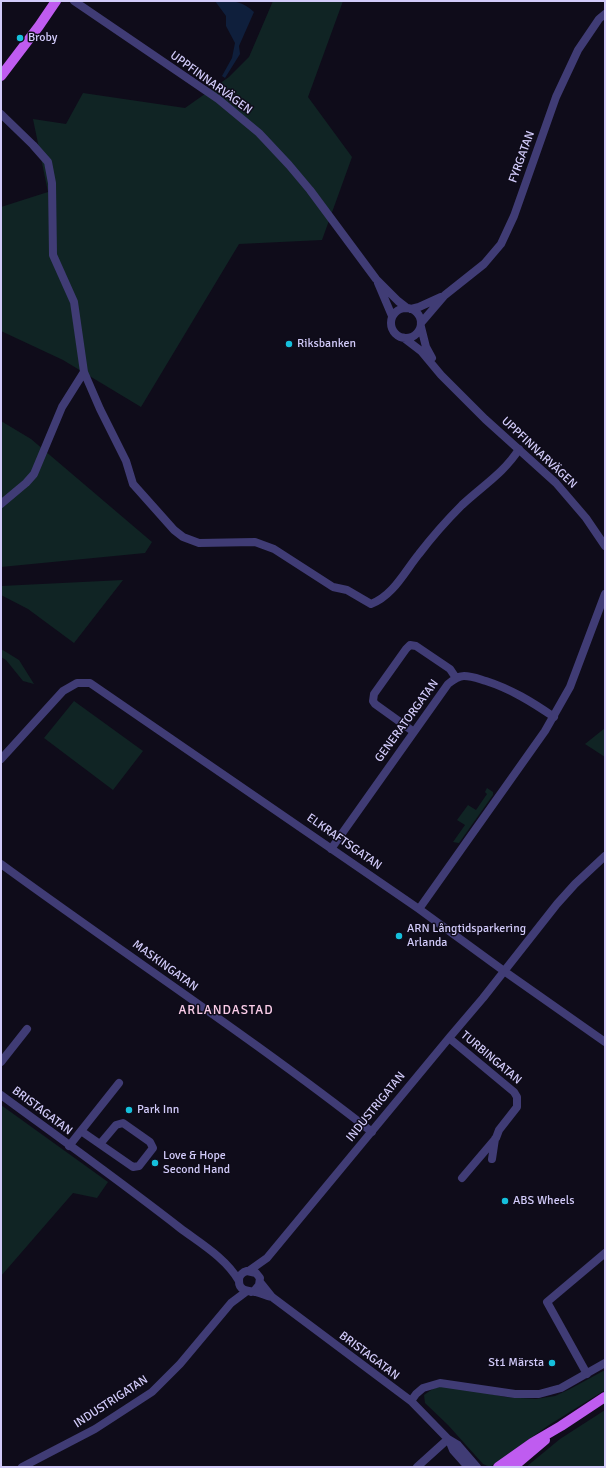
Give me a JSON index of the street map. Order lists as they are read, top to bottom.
{
  "streets": {
    "street": [
      "UPPFINNARVÄGEN",
      "FYRGATAN",
      "GENERATORGATAN",
      "ELKRAFTSGATAN",
      "MASKINGATAN",
      "TURBINGATAN",
      "INDUSTRIGATAN",
      "BRISTAGATAN"
    ]
  },
  "crossings": [
    ["UPPFINNARVÄGEN", "FYRGATAN"],
    ["GENERATORGATAN", "ELKRAFTSGATAN"],
    ["ELKRAFTSGATAN", "INDUSTRIGATAN"],
    ["MASKINGATAN", "INDUSTRIGATAN"],
    ["TURBINGATAN", "INDUSTRIGATAN"],
    ["INDUSTRIGATAN", "BRISTAGATAN"]
  ],
  "districts": ["ARLANDASTAD"],
  "places": [
    "Broby",
    "Riksbanken",
    "ARN Långtidsparkering Arlanda",
    "Park Inn",
    "Love & Hope Second Hand",
    "ABS Wheels",
    "St1 Märsta"
  ]
}
